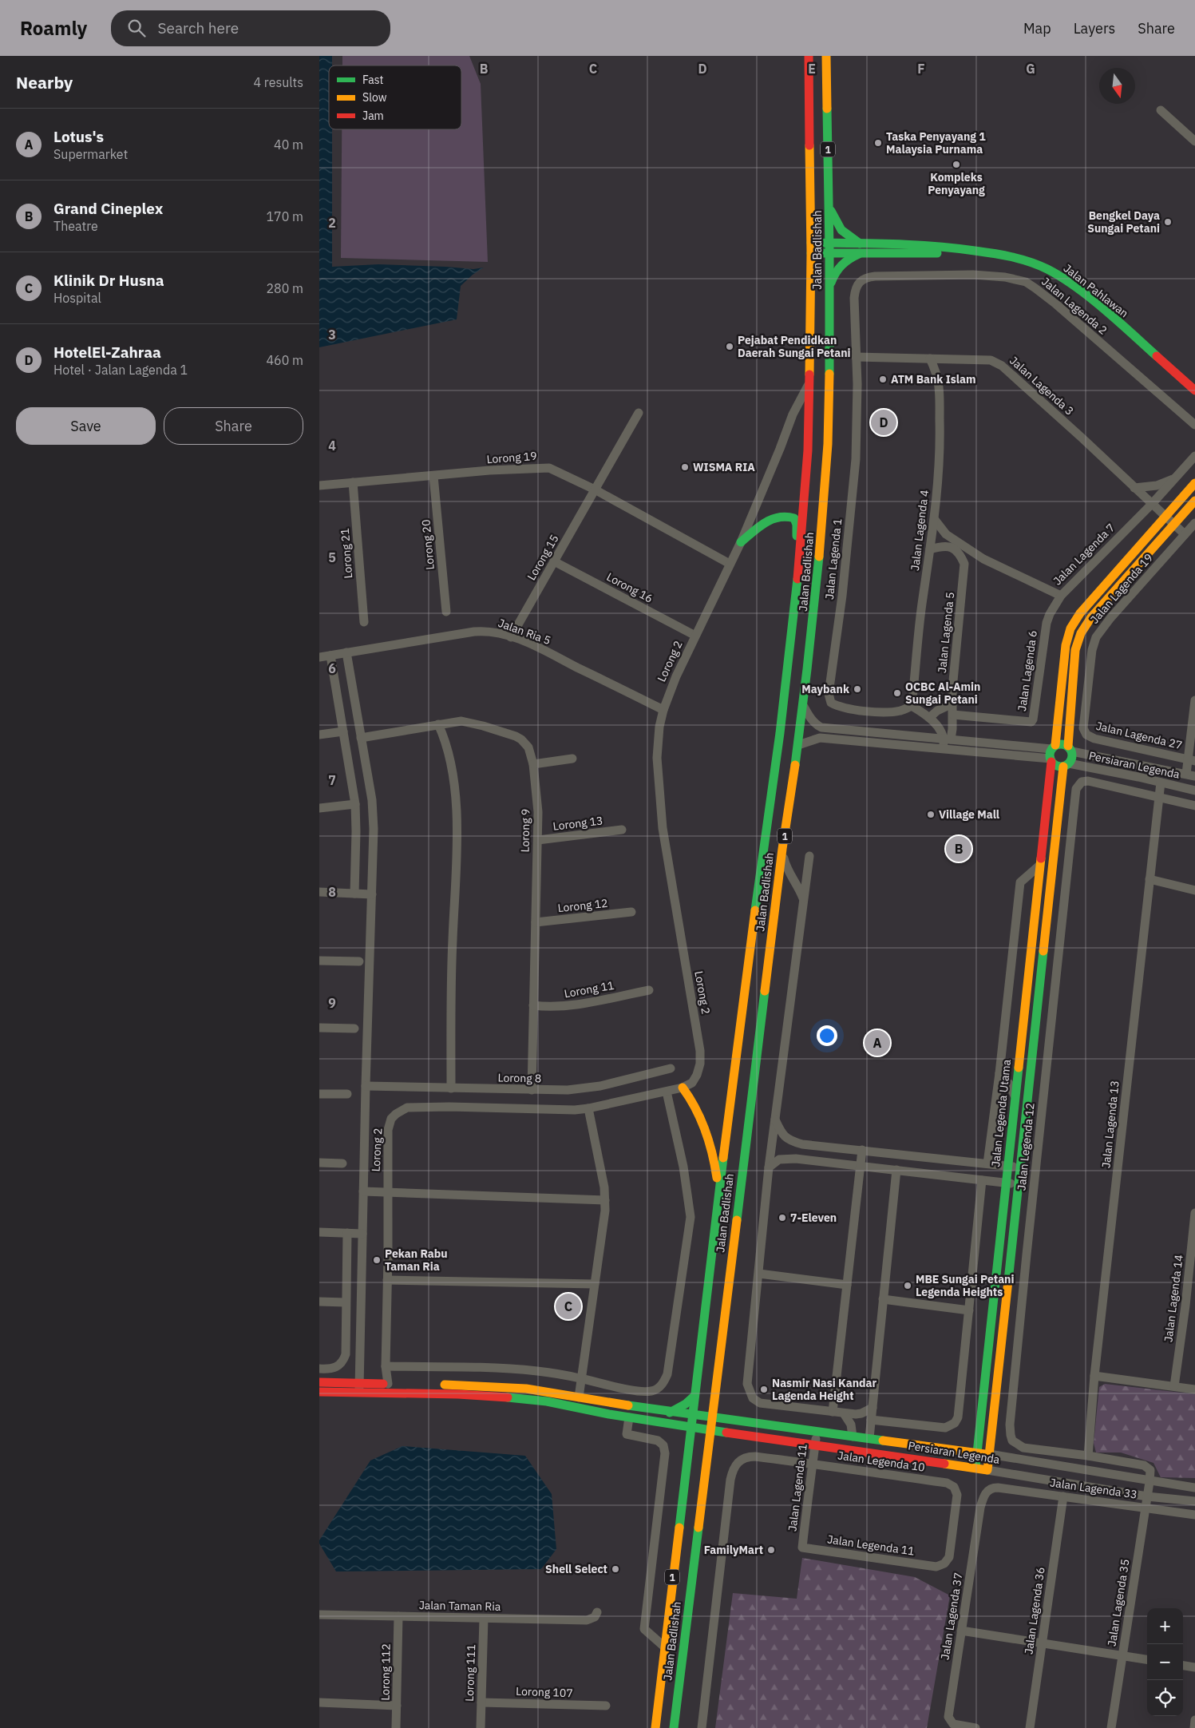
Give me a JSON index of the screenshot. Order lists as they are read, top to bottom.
{
  "streets": {
    "street": [
      "1",
      "Jalan Badlishah",
      "Jalan Pahlawan",
      "Jalan Lagenda 2",
      "Jalan Lagenda 3",
      "Lorong 19",
      "Jalan Lagenda 4",
      "Lorong 20",
      "Lorong 21",
      "Jalan Lagenda 7",
      "Lorong 15",
      "Jalan Lagenda 1",
      "Lorong 16",
      "Jalan Lagenda 19",
      "Jalan Ria 5",
      "Jalan Lagenda 5",
      "Lorong 2",
      "Jalan Lagenda 6",
      "Jalan Lagenda 27",
      "Persiaran Legenda",
      "Lorong 13",
      "Lorong 9",
      "Lorong 12",
      "Lorong 11",
      "Lorong 8",
      "Jalan Legenda Utama",
      "Jalan Lagenda 13",
      "Jalan Legenda 12",
      "Jalan Lagenda 14",
      "Jalan Legenda 10",
      "Jalan Lagenda 11",
      "Jalan Lagenda 33",
      "Jalan Legenda 11",
      "Jalan Lagenda 35",
      "Jalan Taman Ria",
      "Jalan Lagenda 36",
      "Jalan Lagenda 37",
      "Lorong 112",
      "Lorong 111",
      "Lorong 107"
    ]
  },
  "crossings": [
    ["Jalan Badlishah", "Jalan Pahlawan"],
    ["Jalan Badlishah", "Lorong 2"],
    ["Jalan Badlishah", "Persiaran Legenda"],
    ["Jalan Lagenda 2", "Jalan Lagenda 1"],
    ["Jalan Lagenda 3", "Jalan Lagenda 4"],
    ["Jalan Lagenda 3", "Jalan Lagenda 7"],
    ["Jalan Lagenda 3", "Jalan Lagenda 1"],
    ["Jalan Lagenda 3", "Jalan Lagenda 19"],
    ["Lorong 19", "Lorong 20"],
    ["Lorong 19", "Lorong 21"],
    ["Lorong 19", "Lorong 15"],
    ["Lorong 19", "Lorong 2"],
    ["Jalan Lagenda 4", "Jalan Lagenda 7"],
    ["Jalan Lagenda 4", "Jalan Lagenda 1"],
    ["Jalan Lagenda 7", "Jalan Lagenda 6"],
    ["Lorong 15", "Lorong 16"],
    ["Lorong 15", "Jalan Ria 5"],
    ["Lorong 16", "Lorong 2"],
    ["Jalan Lagenda 19", "Jalan Lagenda 27"],
    ["Jalan Ria 5", "Lorong 2"],
    ["Jalan Lagenda 5", "Jalan Lagenda 6"],
    ["Lorong 2", "Persiaran Legenda"],
    ["Persiaran Legenda", "Jalan Legenda Utama"],
    ["Persiaran Legenda", "Jalan Lagenda 13"],
    ["Persiaran Legenda", "Jalan Legenda 12"],
    ["Persiaran Legenda", "Jalan Lagenda 11"],
    ["Persiaran Legenda", "Jalan Lagenda 35"],
    ["Lorong 13", "Lorong 9"],
    ["Lorong 9", "Lorong 12"],
    ["Lorong 9", "Lorong 11"],
    ["Lorong 9", "Lorong 8"],
    ["Jalan Lagenda 13", "Jalan Legenda 12"],
    ["Jalan Legenda 12", "Jalan Lagenda 35"],
    ["Jalan Legenda 10", "Jalan Lagenda 11"],
    ["Jalan Legenda 10", "Jalan Legenda 11"],
    ["Jalan Lagenda 11", "Jalan Legenda 11"],
    ["Jalan Lagenda 33", "Jalan Lagenda 35"],
    ["Jalan Lagenda 33", "Jalan Lagenda 36"],
    ["Jalan Lagenda 33", "Jalan Lagenda 37"],
    ["Jalan Taman Ria", "Lorong 112"],
    ["Jalan Taman Ria", "Lorong 111"],
    ["Lorong 111", "Lorong 107"]
  ],
  "places": [
    "Taska Penyayang 1 Malaysia Purnama",
    "Kompleks Penyayang",
    "Bengkel Daya Sungai Petani",
    "Pejabat Pendidkan Daerah Sungai Petani",
    "ATM Bank Islam",
    "WISMA RIA",
    "Maybank",
    "OCBC Al-Amin Sungai Petani",
    "Village Mall",
    "7-Eleven",
    "Pekan Rabu Taman Ria",
    "MBE Sungai Petani Legenda Heights",
    "Nasmir Nasi Kandar Lagenda Height",
    "FamilyMart",
    "Shell Select"
  ],
  "legend": ["Fast", "Slow", "Jam"],
  "north": "bottom",
  "page": {
    "header": "Roamly",
    "search": "Search here",
    "nav": ["Map", "Layers", "Share"],
    "heading": ["Nearby", "4 results"],
    "list": [
      {
        "mark": "A",
        "name": "Lotus's",
        "note": "Supermarket",
        "value": "40 m"
      },
      {
        "mark": "B",
        "name": "Grand Cineplex",
        "note": "Theatre",
        "value": "170 m"
      },
      {
        "mark": "C",
        "name": "Klinik Dr Husna",
        "note": "Hospital",
        "value": "280 m"
      },
      {
        "mark": "D",
        "name": "HotelEl-Zahraa",
        "note": "Hotel · Jalan Lagenda 1",
        "value": "460 m"
      }
    ],
    "buttons": ["Save", "Share"],
    "pins": [
      "D",
      "B",
      "A",
      "C"
    ],
    "map_buttons": ["+", "−"]
  },
  "grid": {
    "columns": [
      "B",
      "C",
      "D",
      "E",
      "F",
      "G"
    ],
    "rows": [
      "2",
      "3",
      "4",
      "5",
      "6",
      "7",
      "8",
      "9"
    ]
  }
}
